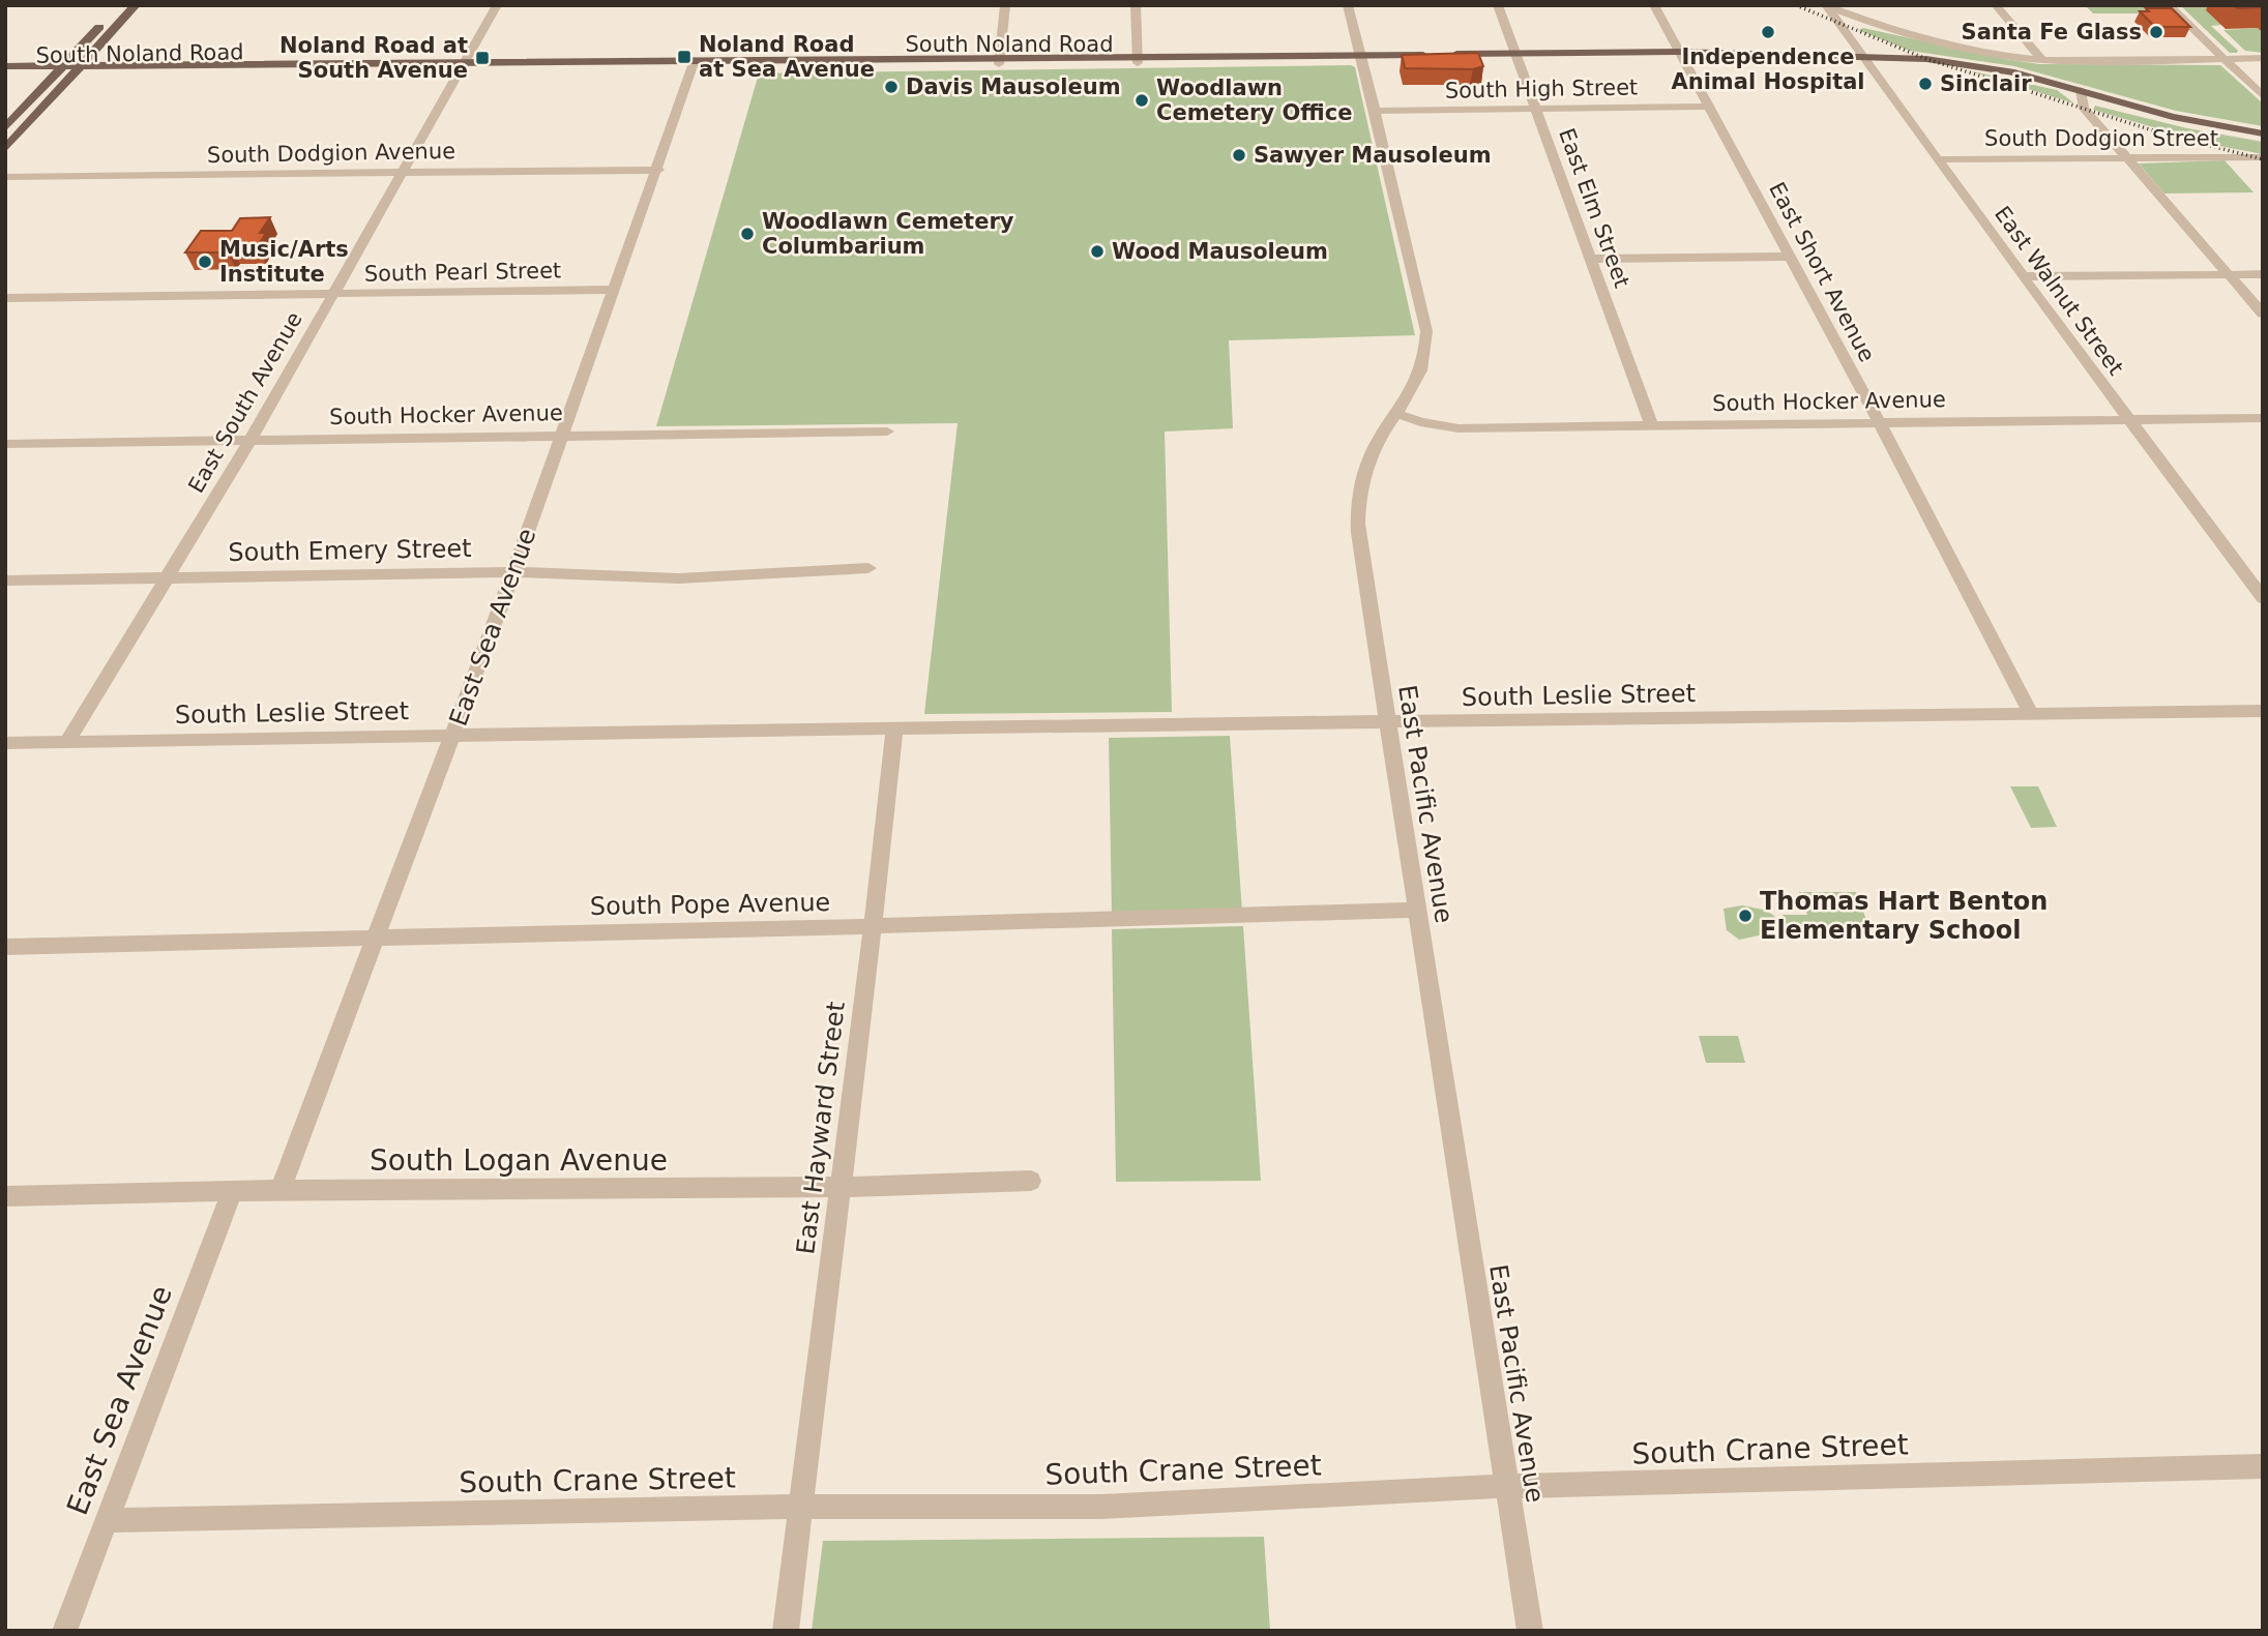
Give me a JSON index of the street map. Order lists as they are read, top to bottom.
{
  "streets": {
    "main road": ["South Noland Road"],
    "street": [
      "South High Street",
      "South Dodgion Street",
      "South Dodgion Avenue",
      "East Elm Street",
      "South Pearl Street",
      "East Short Avenue",
      "East Walnut Street",
      "South Hocker Avenue",
      "East South Avenue",
      "South Emery Street",
      "East Sea Avenue",
      "South Leslie Street",
      "East Pacific Avenue",
      "South Pope Avenue",
      "East Hayward Street",
      "South Logan Avenue",
      "South Crane Street"
    ]
  },
  "crossings": [
    ["South Noland Road", "East Elm Street"],
    ["South Noland Road", "East Short Avenue"],
    ["South Noland Road", "East Walnut Street"],
    ["South Noland Road", "East South Avenue"],
    ["South Noland Road", "East Sea Avenue"],
    ["South Noland Road", "East Pacific Avenue"],
    ["South High Street", "East Elm Street"],
    ["South High Street", "East Short Avenue"],
    ["South High Street", "East Pacific Avenue"],
    ["South Dodgion Street", "East Walnut Street"],
    ["South Dodgion Avenue", "East South Avenue"],
    ["South Dodgion Avenue", "East Sea Avenue"],
    ["East Elm Street", "South Hocker Avenue"],
    ["South Pearl Street", "East South Avenue"],
    ["South Pearl Street", "East Sea Avenue"],
    ["East Short Avenue", "South Hocker Avenue"],
    ["East Short Avenue", "South Leslie Street"],
    ["East Walnut Street", "South Hocker Avenue"],
    ["South Hocker Avenue", "East South Avenue"],
    ["South Hocker Avenue", "East Sea Avenue"],
    ["South Hocker Avenue", "East Pacific Avenue"],
    ["East South Avenue", "South Emery Street"],
    ["East South Avenue", "South Leslie Street"],
    ["South Emery Street", "East Sea Avenue"],
    ["East Sea Avenue", "South Leslie Street"],
    ["East Sea Avenue", "South Pope Avenue"],
    ["East Sea Avenue", "South Logan Avenue"],
    ["East Sea Avenue", "South Crane Street"],
    ["South Leslie Street", "East Pacific Avenue"],
    ["South Leslie Street", "East Hayward Street"],
    ["East Pacific Avenue", "South Pope Avenue"],
    ["East Pacific Avenue", "South Crane Street"],
    ["South Pope Avenue", "East Hayward Street"],
    ["East Hayward Street", "South Logan Avenue"],
    ["East Hayward Street", "South Crane Street"]
  ],
  "places": {
    "other": [
      "Independence Animal Hospital",
      "Santa Fe Glass",
      "Sinclair",
      "Davis Mausoleum",
      "Woodlawn Cemetery Office",
      "Sawyer Mausoleum",
      "Woodlawn Cemetery Columbarium",
      "Wood Mausoleum",
      "Music/Arts Institute",
      "Thomas Hart Benton Elementary School"
    ],
    "transit": ["Noland Road at Sea Avenue", "Noland Road at South Avenue"]
  }
}
